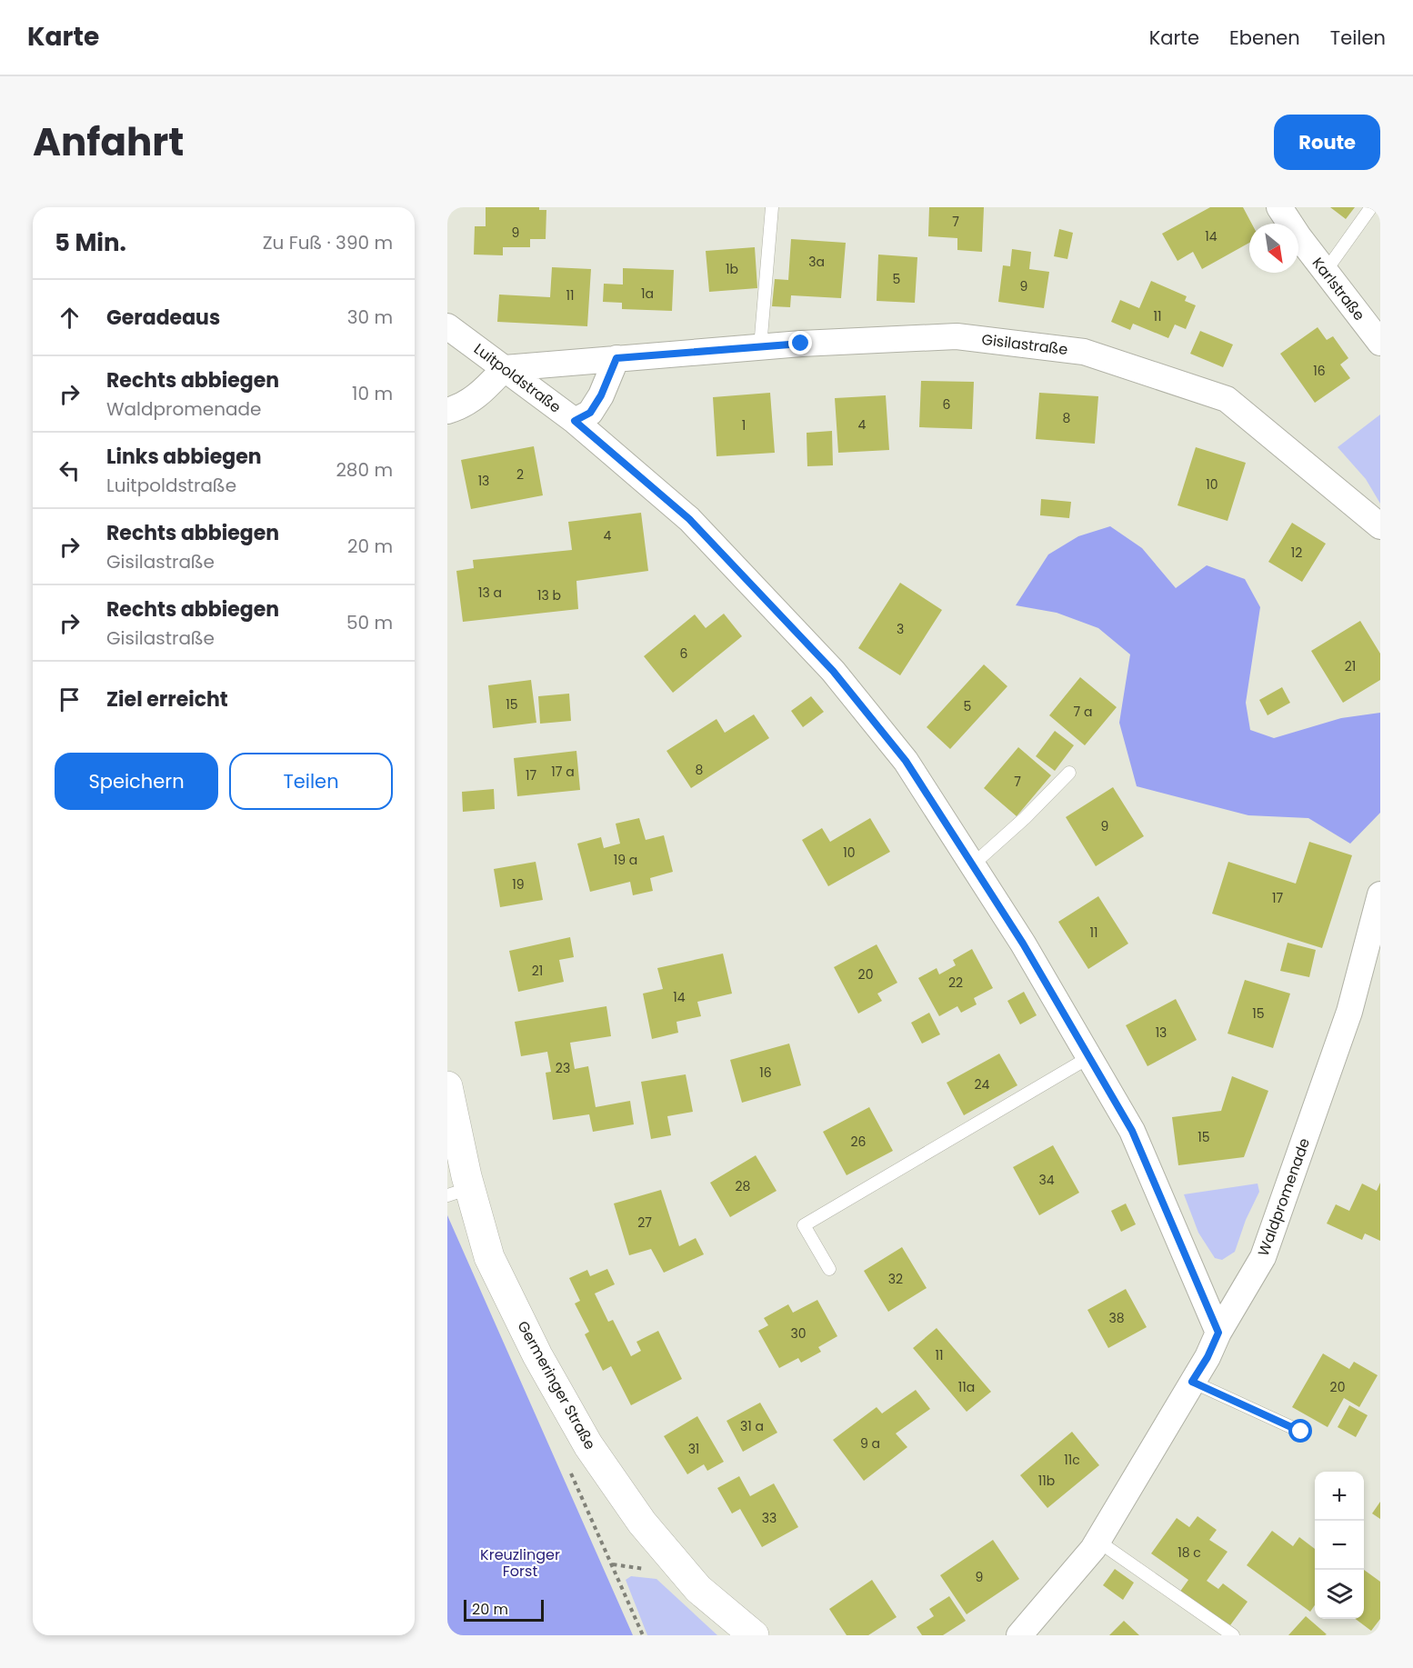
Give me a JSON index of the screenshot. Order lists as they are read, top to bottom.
{
  "streets": {
    "street": [
      "Karlstraße",
      "Gisilastraße",
      "Luitpoldstraße",
      "Waldpromenade",
      "Germeringer Straße"
    ]
  },
  "crossings": [
    ["Gisilastraße", "Luitpoldstraße"],
    ["Luitpoldstraße", "Waldpromenade"]
  ],
  "parks": ["Kreuzlinger Forst"],
  "house_numbers": [
    "7",
    "9",
    "14",
    "3a",
    "1b",
    "5",
    "9",
    "1a",
    "11",
    "11",
    "16",
    "6",
    "8",
    "4",
    "1",
    "2",
    "13",
    "10",
    "4",
    "12",
    "13 a",
    "13 b",
    "3",
    "6",
    "21",
    "15",
    "5",
    "7 a",
    "8",
    "17 a",
    "17",
    "7",
    "9",
    "10",
    "19 a",
    "19",
    "17",
    "11",
    "21",
    "20",
    "22",
    "14",
    "15",
    "13",
    "23",
    "16",
    "24",
    "15",
    "26",
    "34",
    "28",
    "27",
    "32",
    "38",
    "30",
    "11",
    "11a",
    "20",
    "31 a",
    "9 a",
    "31",
    "11c",
    "11b",
    "33",
    "18 c",
    "9"
  ],
  "scale_bar": "20 m",
  "north": "bottom right",
  "page": {
    "header": "Karte",
    "nav": ["Karte", "Ebenen", "Teilen"],
    "title": "Anfahrt",
    "buttons": [
      "Route",
      ["Speichern", "Teilen"]
    ],
    "heading": ["5 Min.", "Zu Fuß · 390 m"],
    "list": [
      ["Geradeaus", "30 m"],
      ["Rechts abbiegen", "Waldpromenade", "10 m"],
      ["Links abbiegen", "Luitpoldstraße", "280 m"],
      ["Rechts abbiegen", "Gisilastraße", "20 m"],
      ["Rechts abbiegen", "Gisilastraße", "50 m"],
      "Ziel erreicht"
    ],
    "map_buttons": ["+", "−"],
    "scale": "20 m"
  }
}
